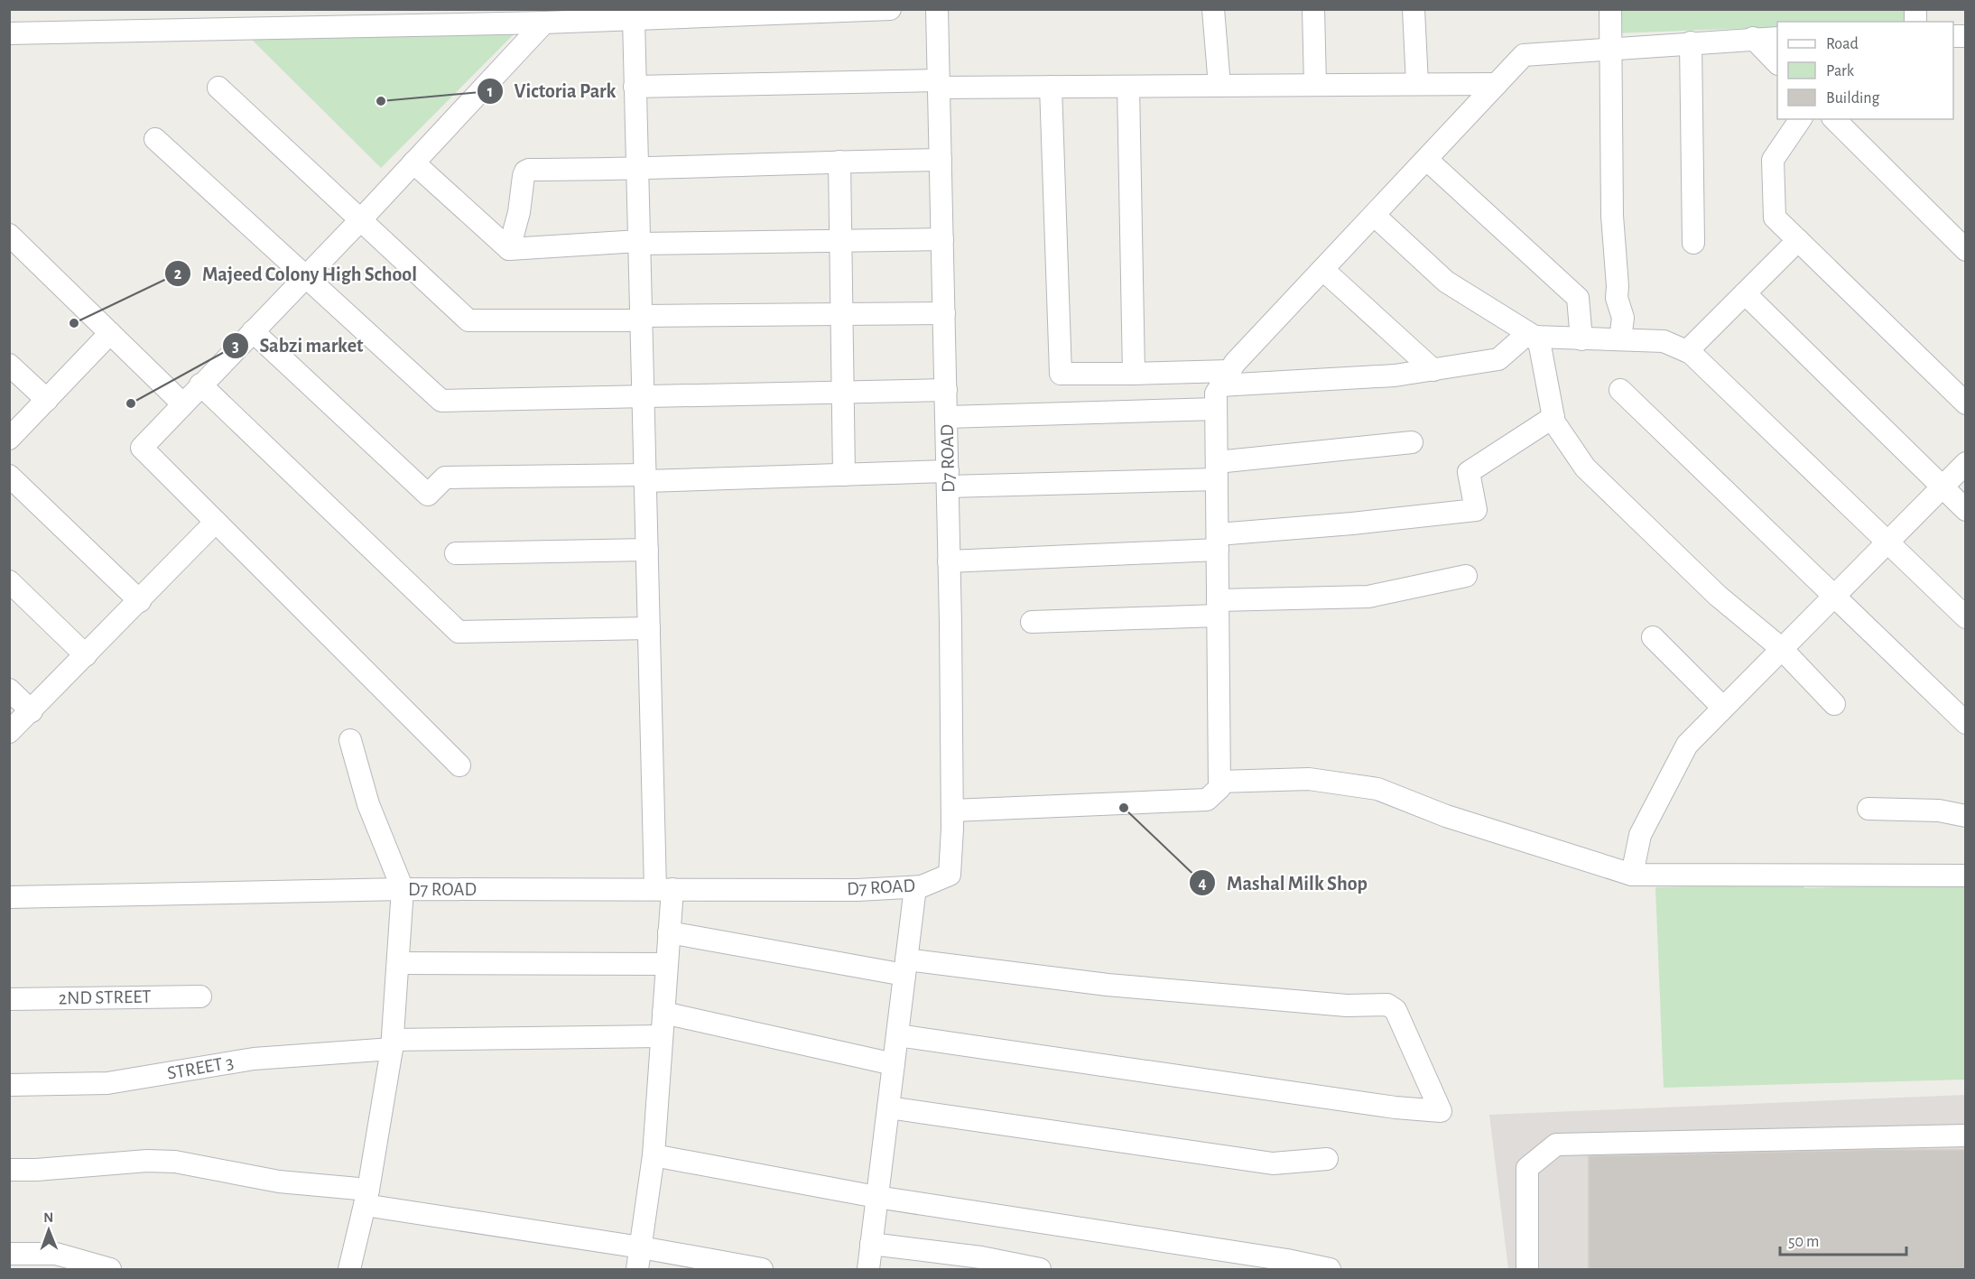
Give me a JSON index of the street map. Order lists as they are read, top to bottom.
{
  "streets": {
    "street": ["D7 ROAD", "2ND STREET", "STREET 3"]
  },
  "places": [
    "Victoria Park",
    "Majeed Colony High School",
    "Sabzi market",
    "Mashal Milk Shop"
  ],
  "legend": ["Road", "Park", "Building"],
  "scale_bar": "50 m",
  "north": "top"
}
